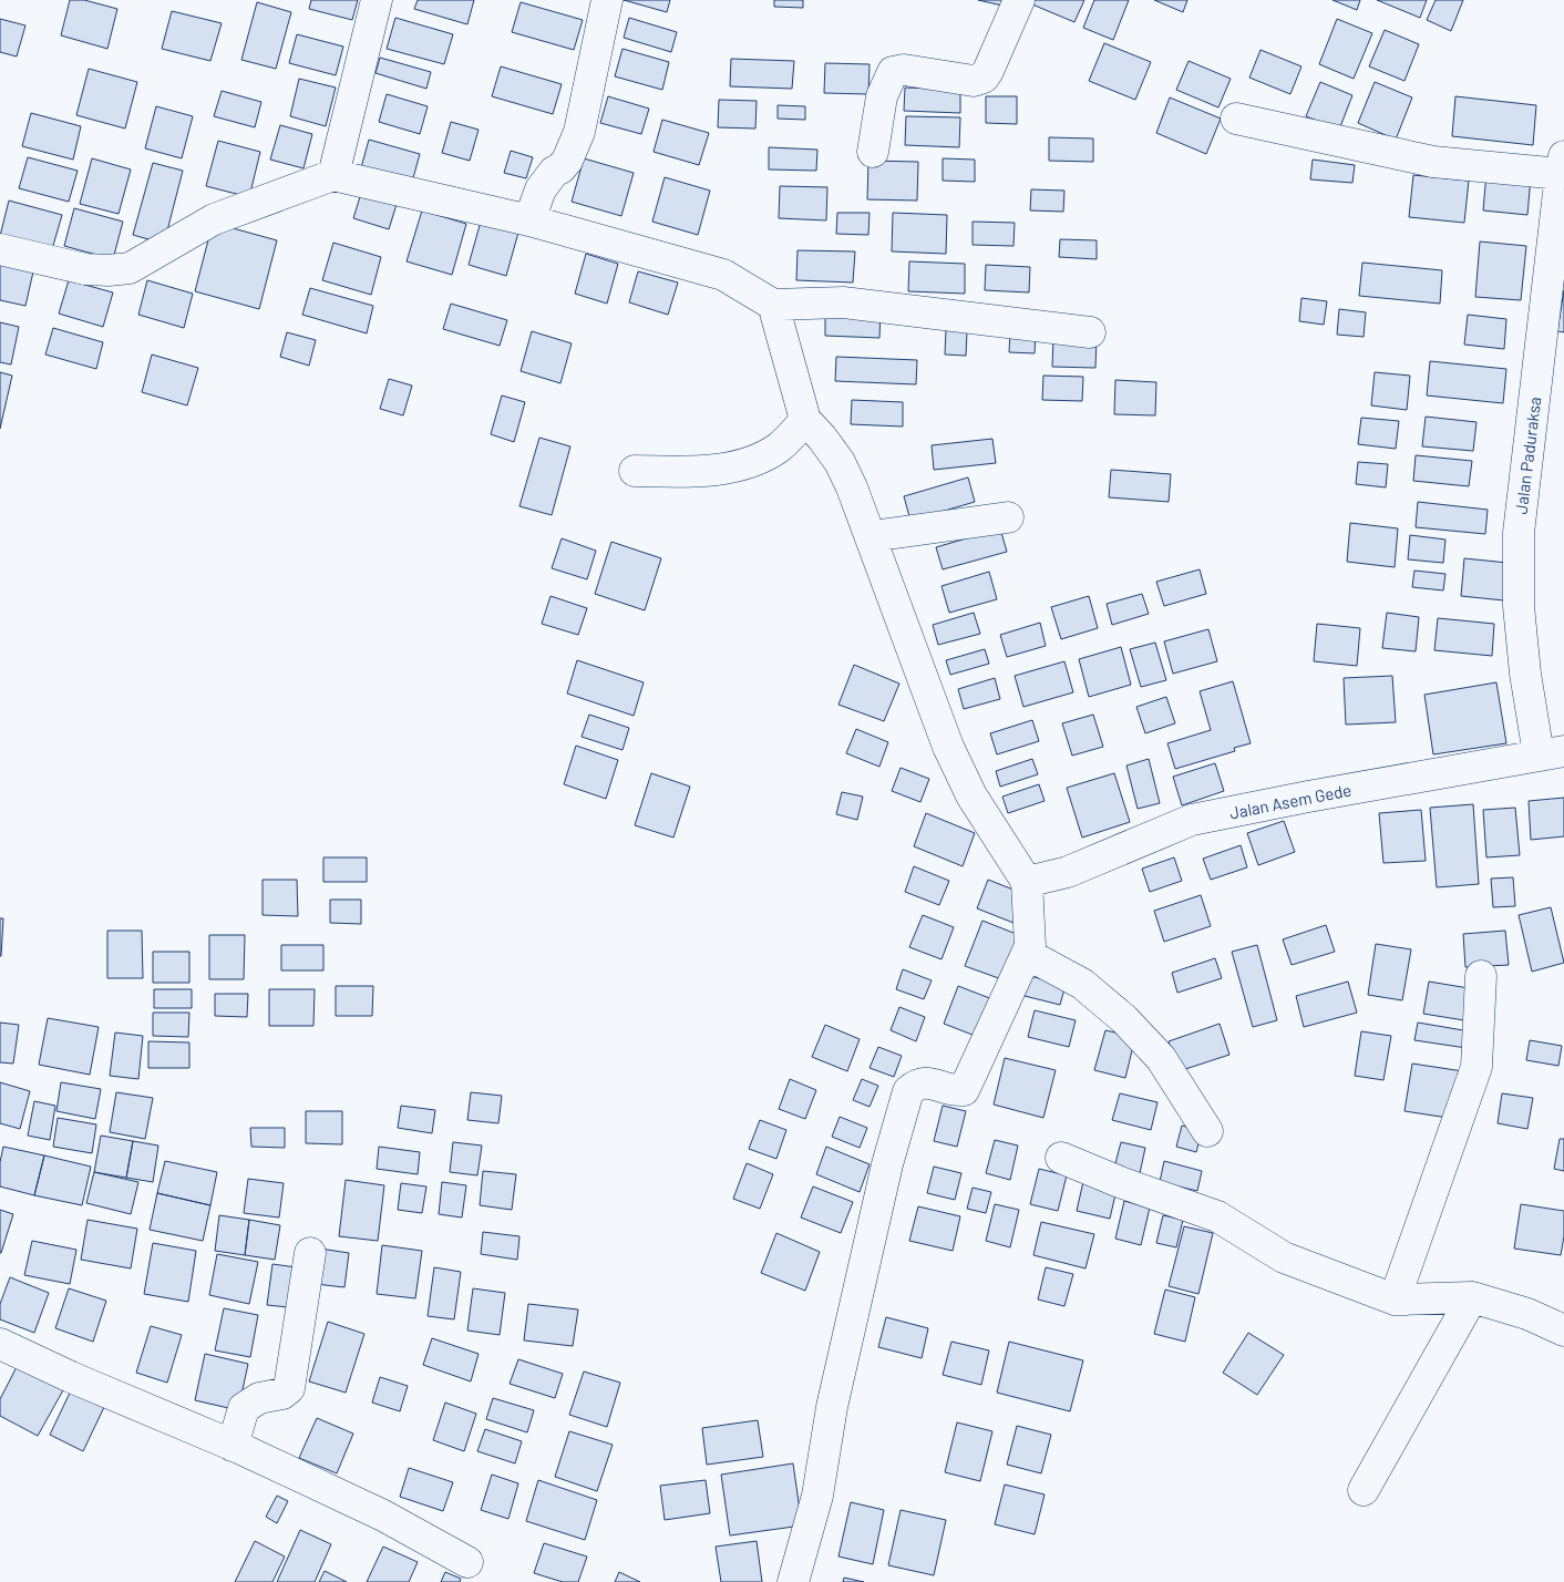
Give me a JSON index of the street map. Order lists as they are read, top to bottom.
{
  "streets": {
    "street": ["Jalan Paduraksa", "Jalan Asem Gede"]
  },
  "crossings": [
    ["Jalan Paduraksa", "Jalan Asem Gede"]
  ]
}
